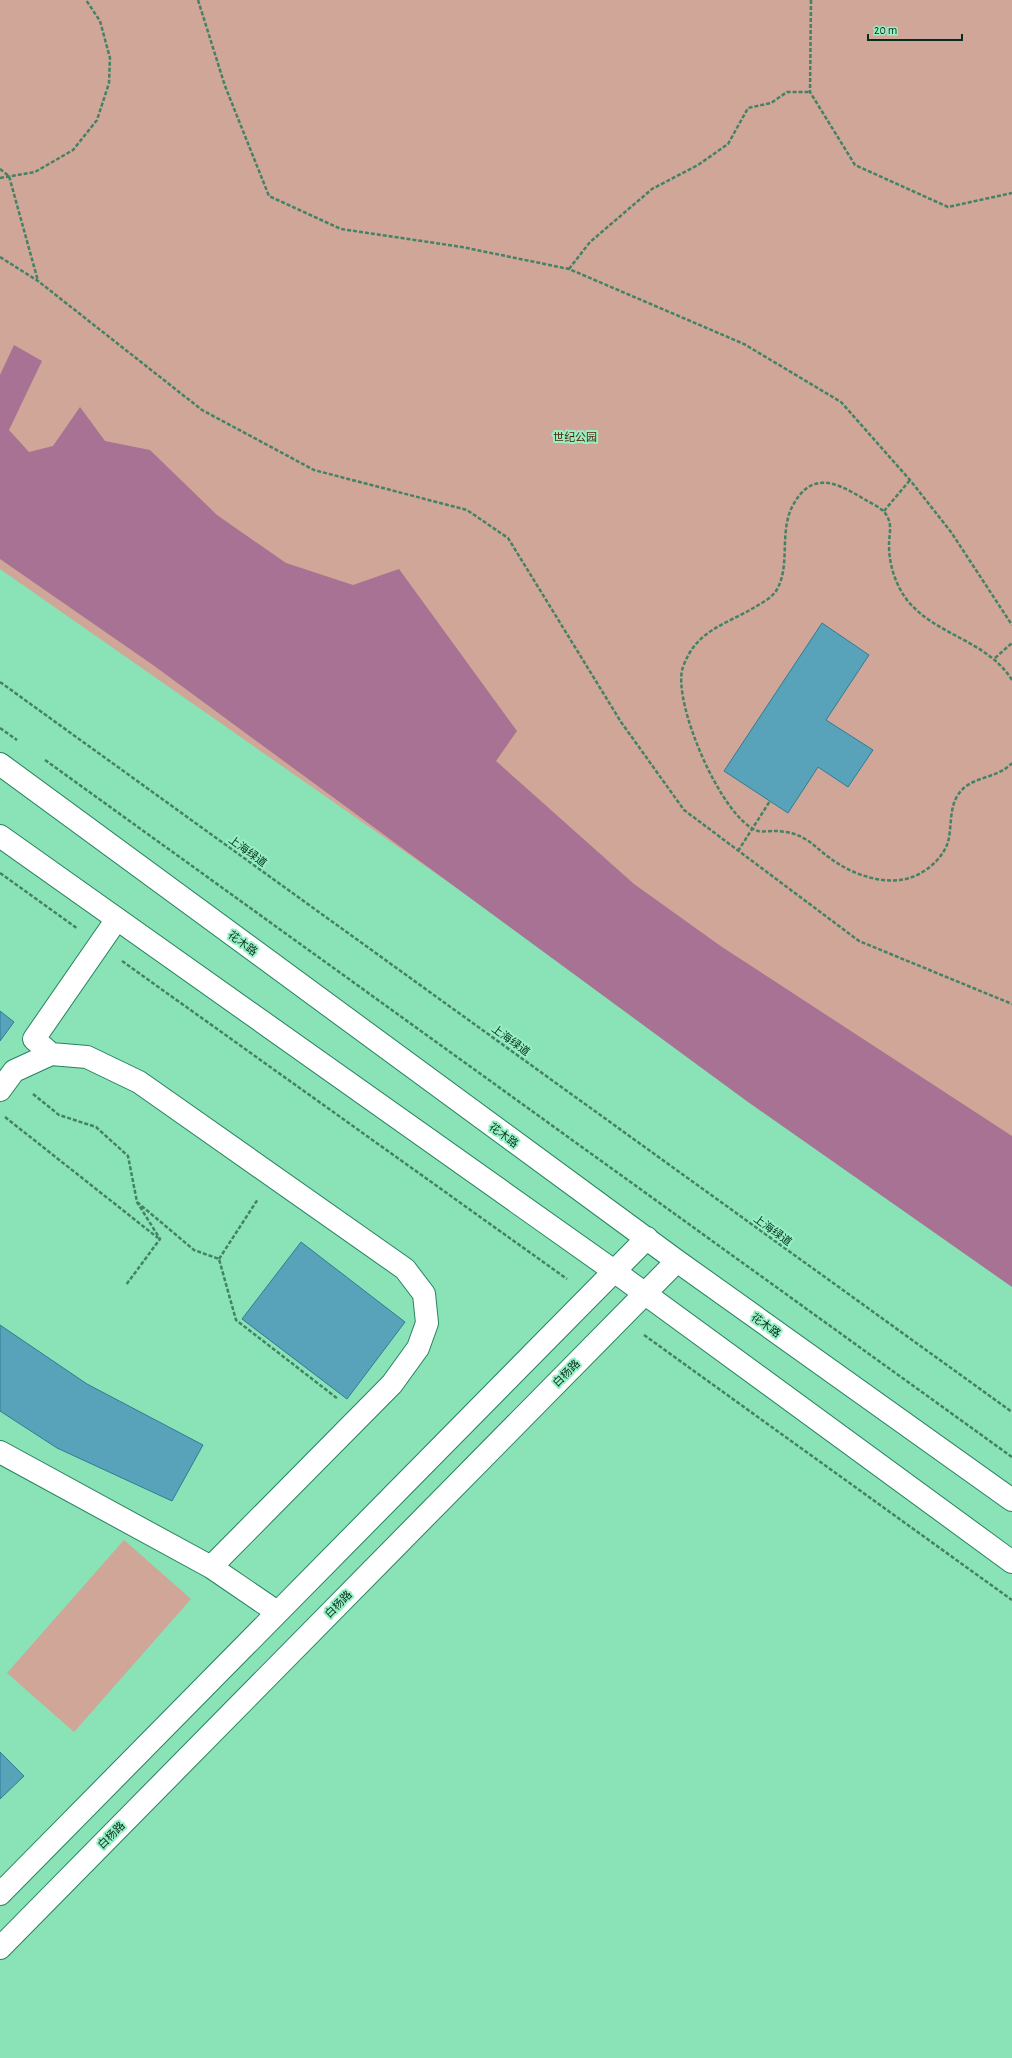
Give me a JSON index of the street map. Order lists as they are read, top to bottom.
{
  "streets": {
    "main road": ["花木路", "白杨路"],
    "path": ["上海绿道"]
  },
  "crossings": [
    ["花木路", "白杨路"]
  ],
  "parks": ["世纪公园"],
  "scale_bar": "20 m"
}
